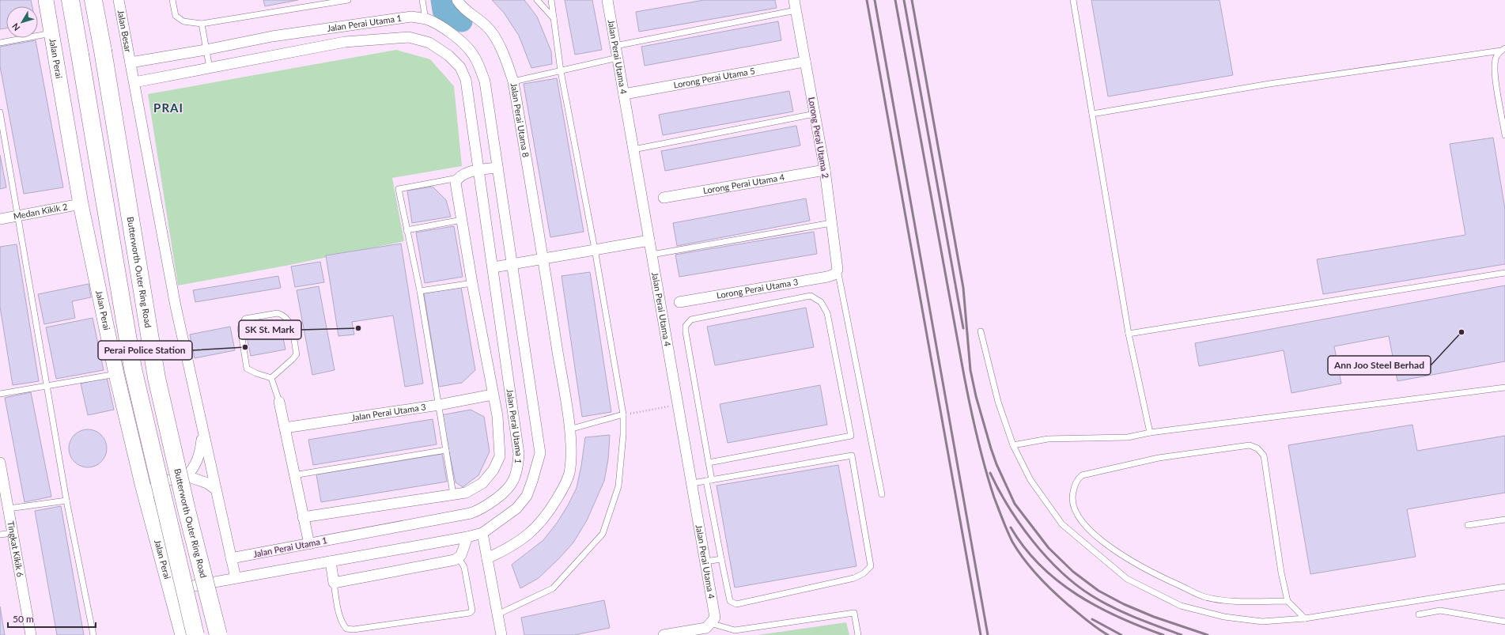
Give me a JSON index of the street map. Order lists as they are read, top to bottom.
{
  "streets": {
    "highway": ["Butterworth Outer Ring Road"],
    "street": [
      "Jalan Perai Utama 1",
      "Jalan Besar",
      "Jalan Perai Utama 4",
      "Jalan Perai",
      "Lorong Perai Utama 5",
      "Jalan Perai Utama 8",
      "Lorong Perai Utama 2",
      "Lorong Perai Utama 4",
      "Medan Kikik 2",
      "Lorong Perai Utama 3",
      "Jalan Perai Utama 3",
      "Tingkat Kikik 6"
    ]
  },
  "crossings": [
    ["Jalan Perai Utama 1", "Jalan Besar"],
    ["Jalan Perai Utama 1", "Jalan Perai"],
    ["Jalan Perai Utama 1", "Jalan Perai Utama 3"],
    ["Jalan Perai Utama 4", "Lorong Perai Utama 5"],
    ["Jalan Perai", "Medan Kikik 2"],
    ["Lorong Perai Utama 5", "Lorong Perai Utama 2"],
    ["Lorong Perai Utama 2", "Lorong Perai Utama 4"],
    ["Lorong Perai Utama 2", "Lorong Perai Utama 3"]
  ],
  "districts": ["PRAI"],
  "places": ["SK St. Mark", "Ann Joo Steel Berhad", "Perai Police Station"],
  "scale_bar": "50 m",
  "north": "bottom left"
}
